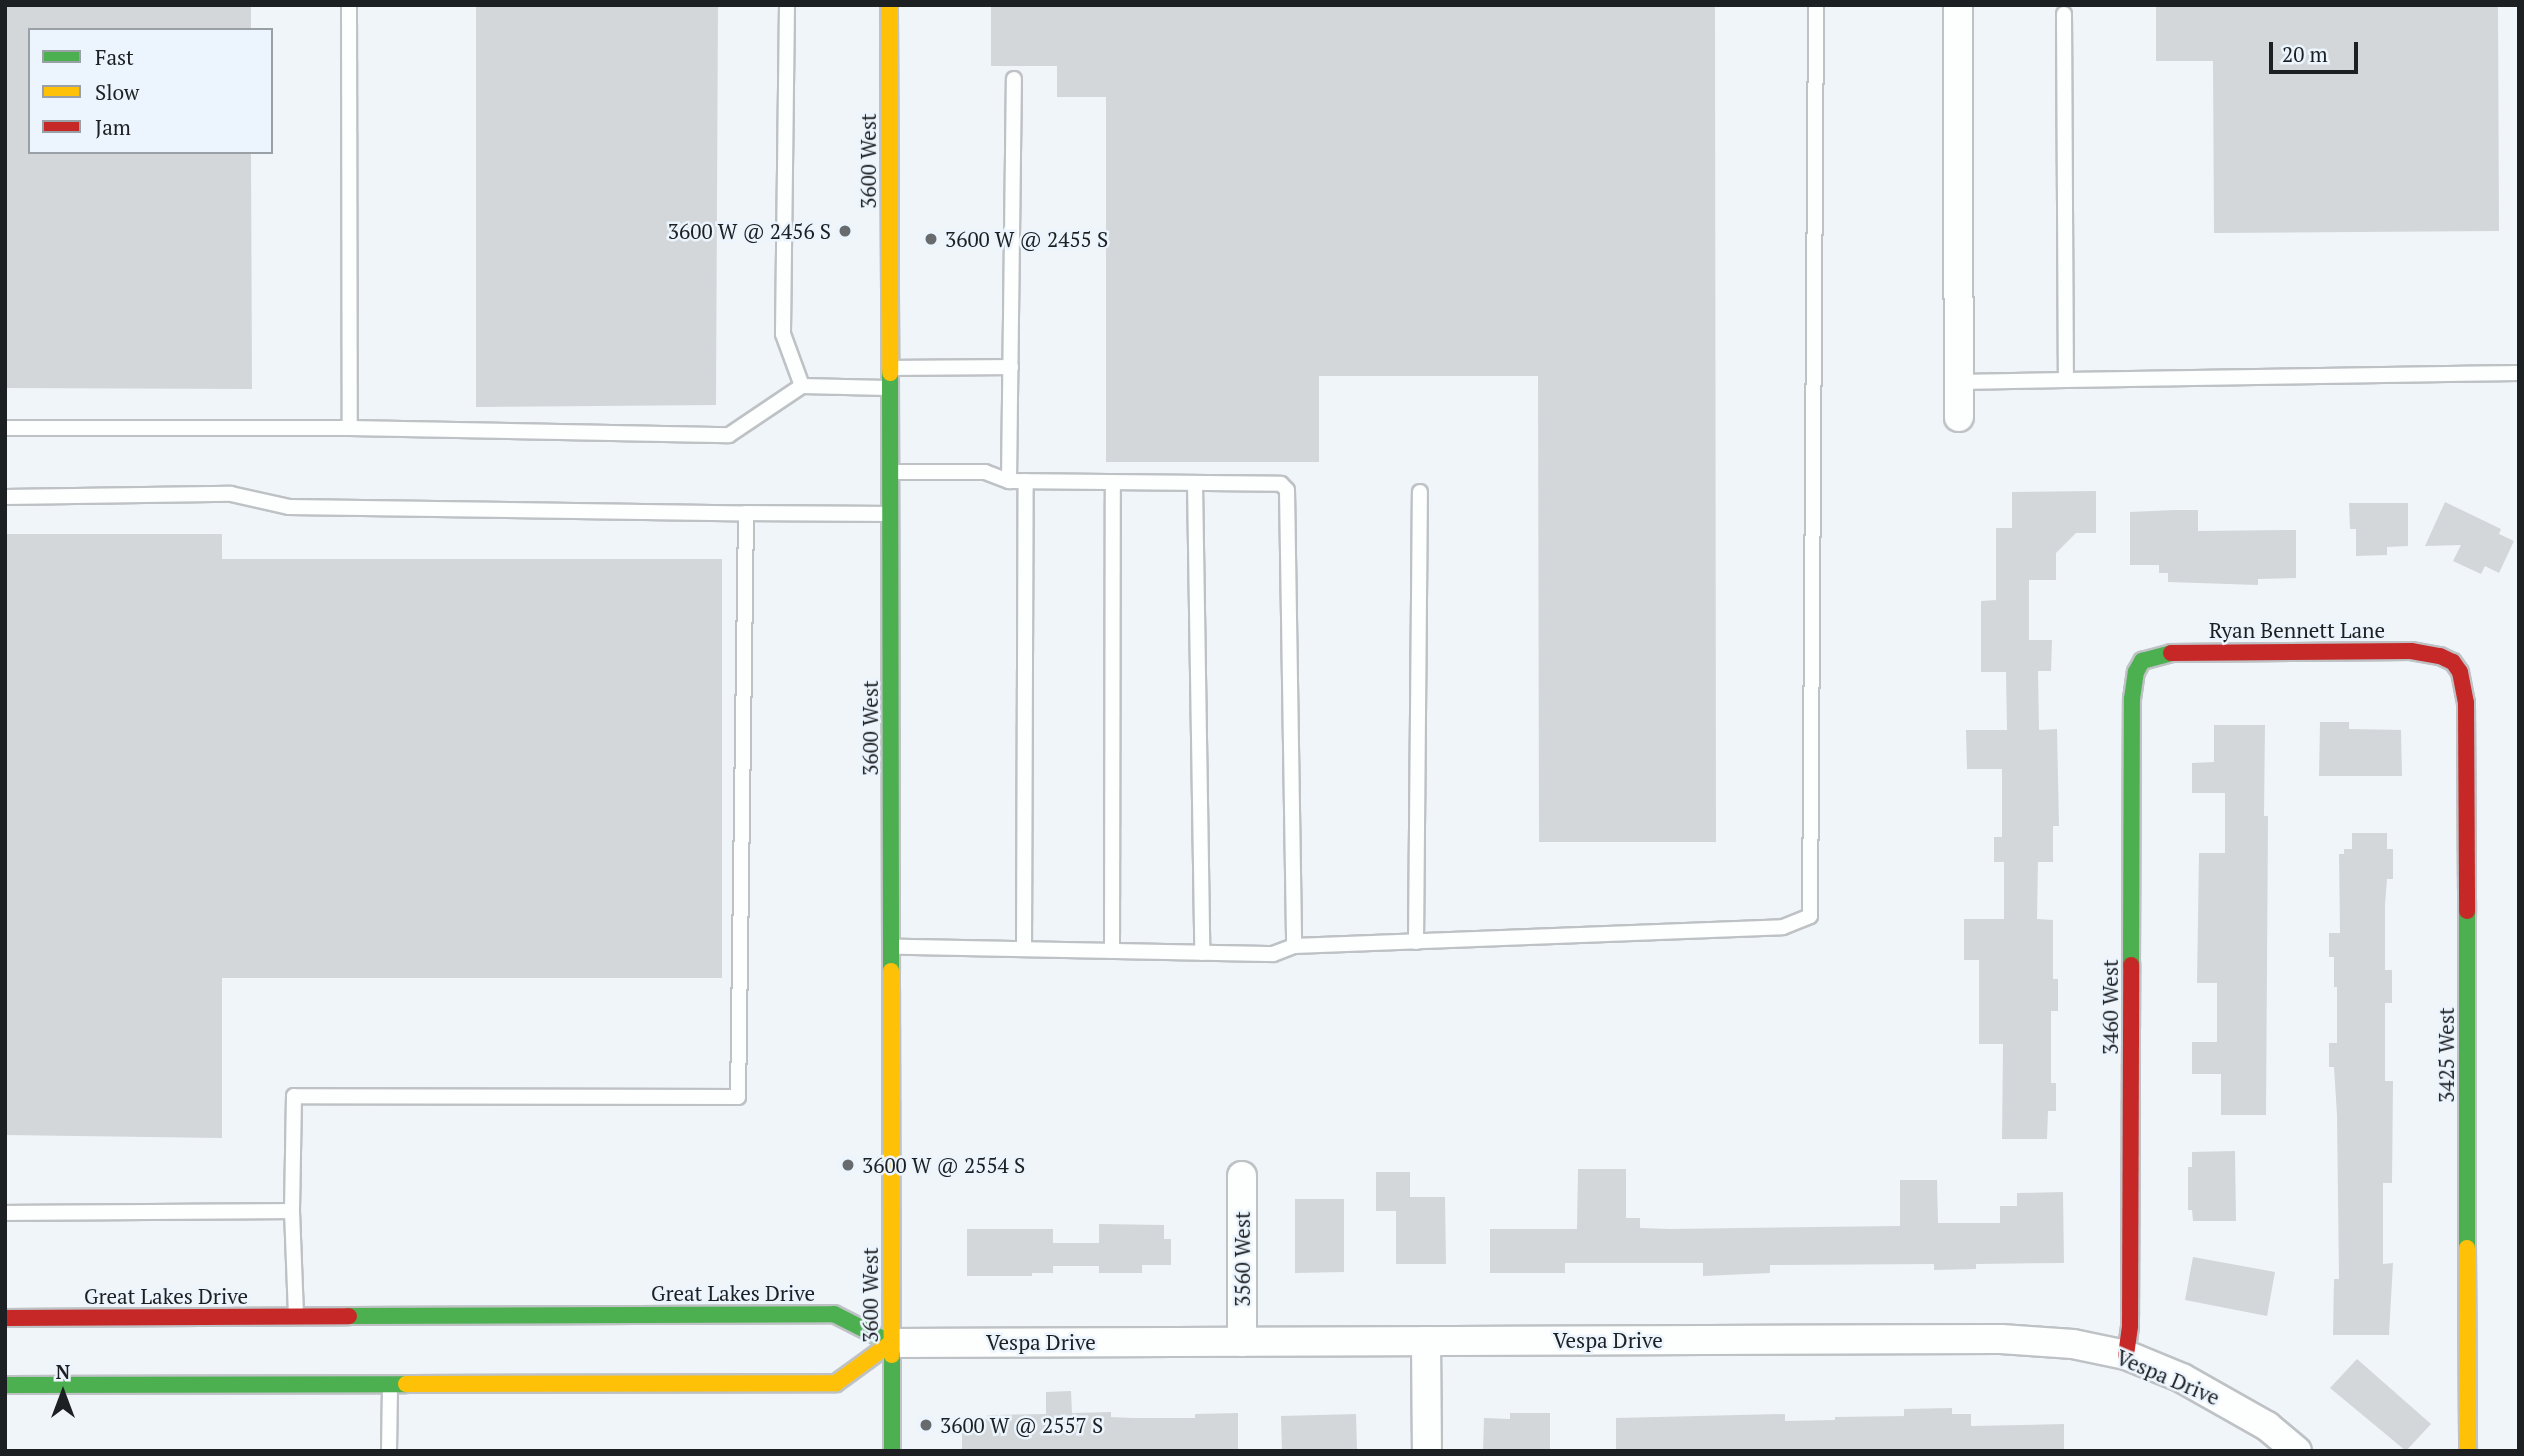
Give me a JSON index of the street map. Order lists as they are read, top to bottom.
{
  "streets": {
    "street": [
      "3600 West",
      "Ryan Bennett Lane",
      "3460 West",
      "3425 West",
      "3560 West",
      "Great Lakes Drive",
      "Vespa Drive"
    ]
  },
  "crossings": [
    ["3600 West", "Great Lakes Drive"],
    ["3600 West", "Vespa Drive"],
    ["Ryan Bennett Lane", "3460 West"],
    ["Ryan Bennett Lane", "3425 West"],
    ["3460 West", "Vespa Drive"],
    ["3560 West", "Vespa Drive"],
    ["Great Lakes Drive", "Vespa Drive"]
  ],
  "places": [
    "3600 W @ 2456 S",
    "3600 W @ 2455 S",
    "3600 W @ 2554 S",
    "3600 W @ 2557 S"
  ],
  "legend": ["Fast", "Slow", "Jam"],
  "scale_bar": "20 m",
  "north": "top"
}
